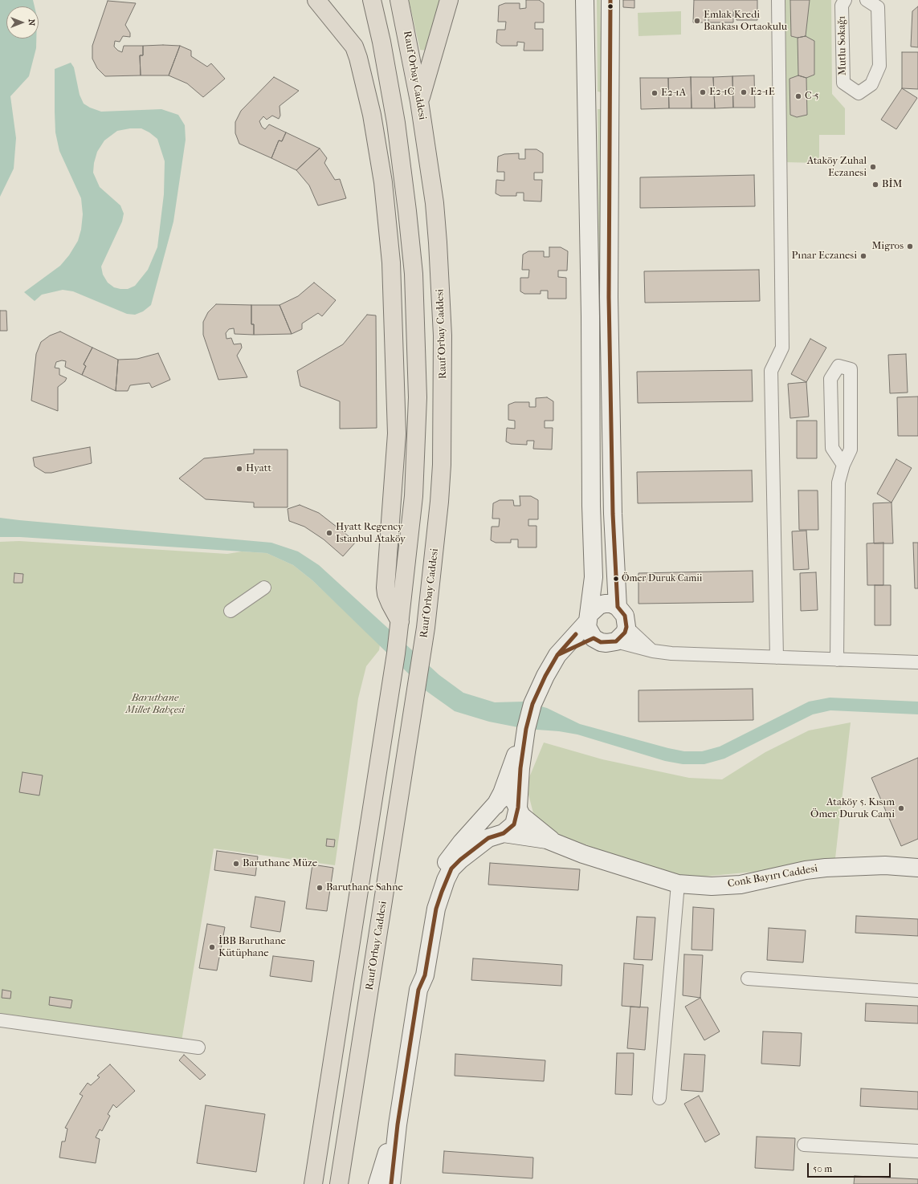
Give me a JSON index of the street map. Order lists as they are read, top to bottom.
{
  "streets": {
    "highway": ["Rauf Orbay Caddesi"],
    "street": ["Mutlu Sokağı", "Conk Bayırı Caddesi"]
  },
  "parks": ["Baruthane Millet Bahçesi"],
  "places": [
    "Emlak Kredi Bankası Ortaokulu",
    "E2-1C",
    "E2-1E",
    "E2-1A",
    "C-5",
    "Ataköy Zuhal Eczanesi",
    "BİM",
    "Migros",
    "Pınar Eczanesi",
    "Hyatt",
    "Hyatt Regency Istanbul Ataköy",
    "Ömer Duruk Camii",
    "Ataköy 5. Kısım Ömer Duruk Cami",
    "Baruthane Müze",
    "Baruthane Sahne",
    "İBB Baruthane Kütüphane"
  ],
  "scale_bar": "50 m",
  "north": "right"
}
